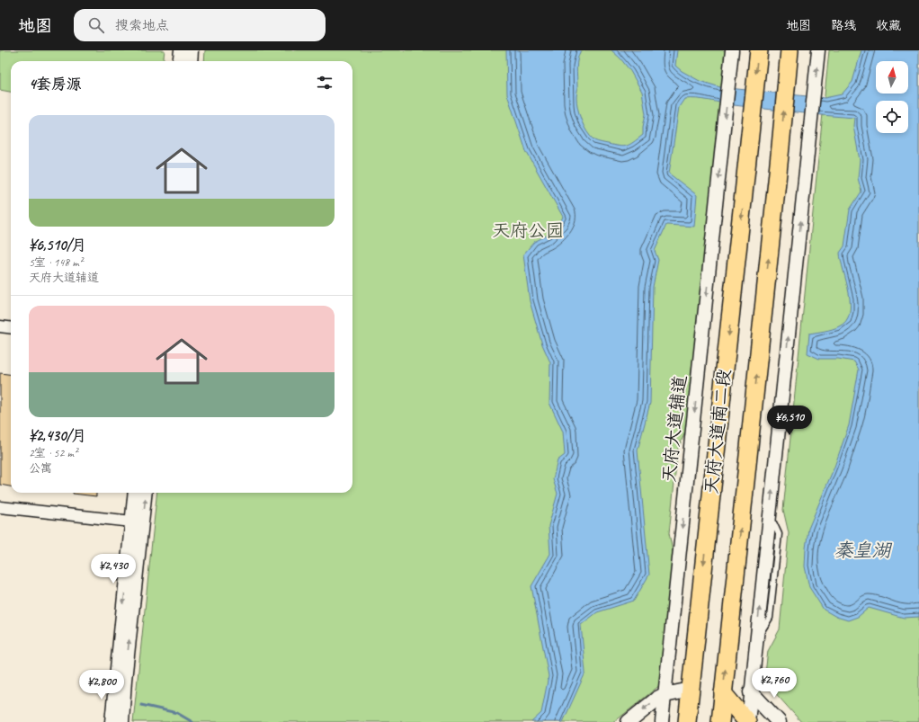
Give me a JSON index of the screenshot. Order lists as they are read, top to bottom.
{
  "streets": {
    "highway": ["天府大道南二段"],
    "street": ["天府大道辅道"]
  },
  "water": ["秦皇湖"],
  "parks": ["天府公园"],
  "north": "top",
  "page": {
    "header": "地图",
    "search": "搜索地点",
    "nav": ["地图", "路线", "收藏"],
    "heading": "4套房源",
    "list": [
      {
        "name": "¥6,510/月",
        "note": "5室 · 148 m² · 天府大道辅道"
      },
      {
        "name": "¥2,430/月",
        "note": "2室 · 52 m² · 公寓"
      }
    ],
    "price": [
      "¥6,510",
      "¥2,430",
      "¥2,760",
      "¥2,800"
    ]
  }
}
